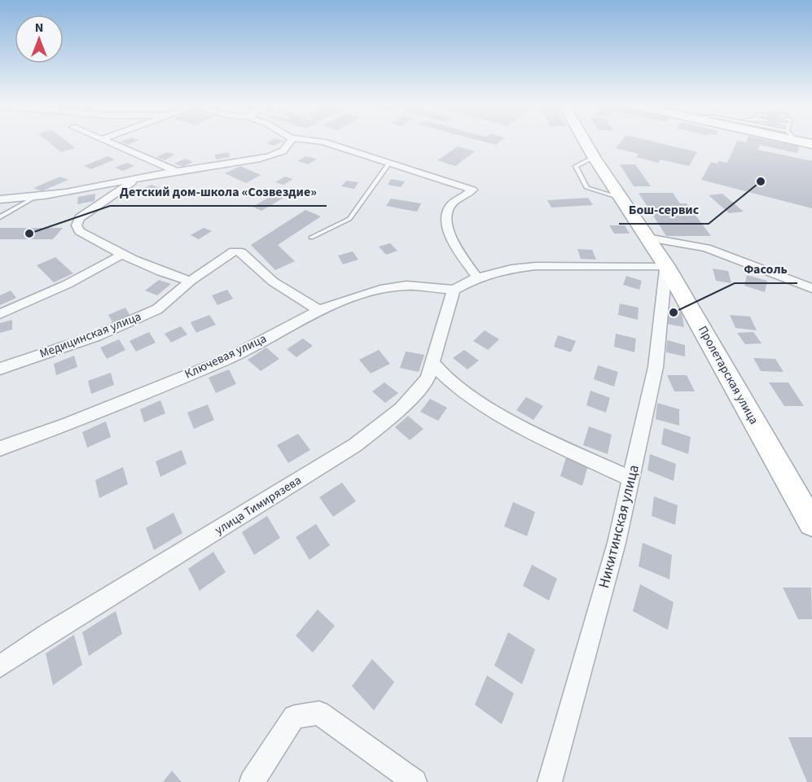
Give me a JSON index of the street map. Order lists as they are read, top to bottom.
{
  "streets": {
    "main road": ["Пролетарская улица"],
    "street": [
      "Медицинская улица",
      "Ключевая улица",
      "улица Тимирязева",
      "Никитинская улица"
    ]
  },
  "crossings": [
    ["Медицинская улица", "Ключевая улица"],
    ["Ключевая улица", "улица Тимирязева"],
    ["Пролетарская улица", "Никитинская улица"]
  ],
  "places": ["Бош-сервис", "Детский дом-школа «Созвездие»", "Фасоль"],
  "north": "top"
}
